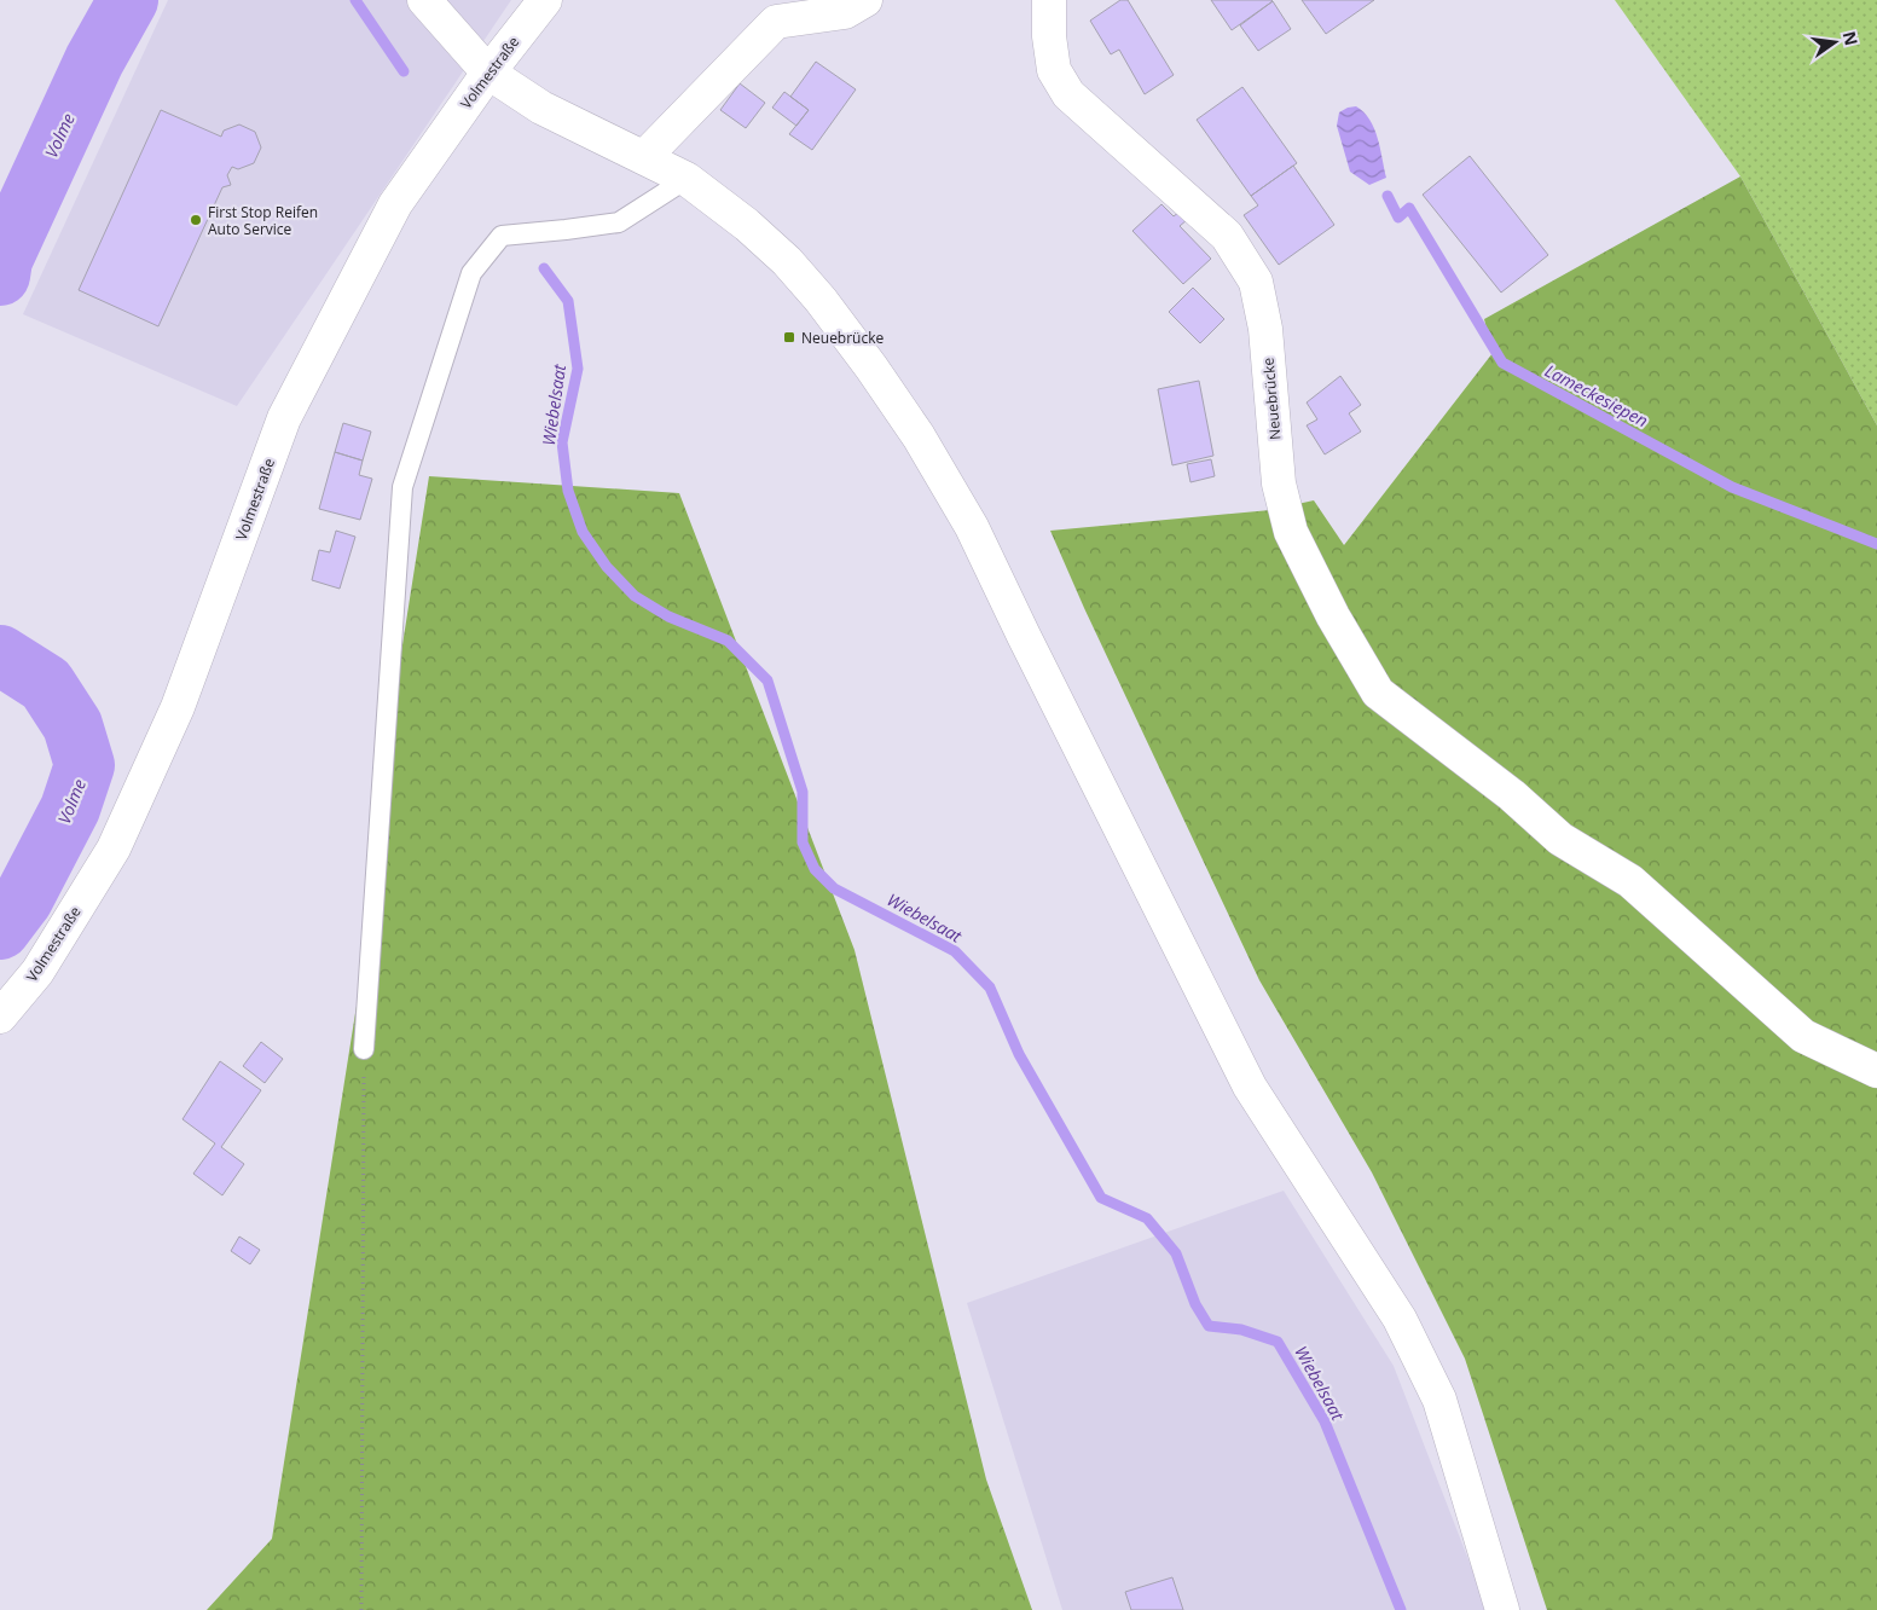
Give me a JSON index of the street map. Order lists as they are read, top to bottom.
{
  "streets": {
    "main road": ["Volmestraße", "Neuebrücke"]
  },
  "water": ["Volme", "Lameckesiepen", "Wiebelsaat"],
  "places": {
    "other": ["First Stop Reifen Auto Service"],
    "transit": ["Neuebrücke"]
  },
  "north": "right"
}
